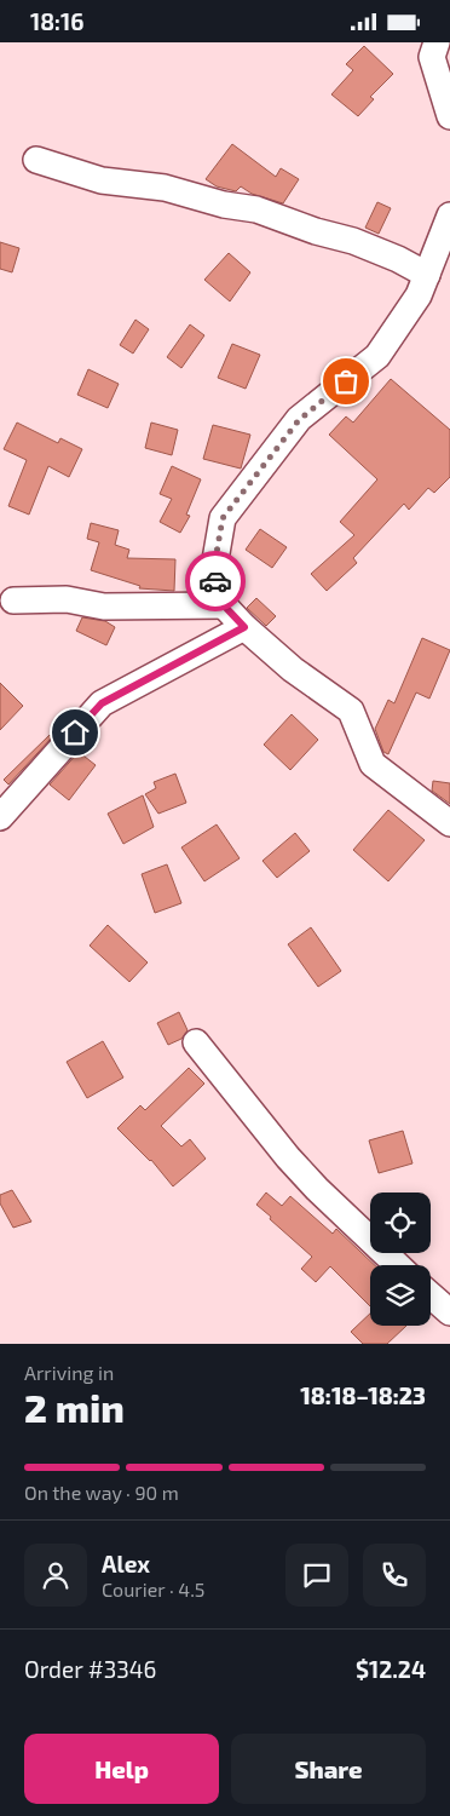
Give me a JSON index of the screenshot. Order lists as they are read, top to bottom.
{
  "page": {
    "status": "18:16",
    "heading": ["2 min", "Arriving in", "18:18–18:23"],
    "panel": [
      "Alex",
      "Courier · 4.5",
      "Order #3346",
      "$12.24"
    ],
    "bar": "On the way · 90 m",
    "buttons": ["Help", "Share"]
  }
}
